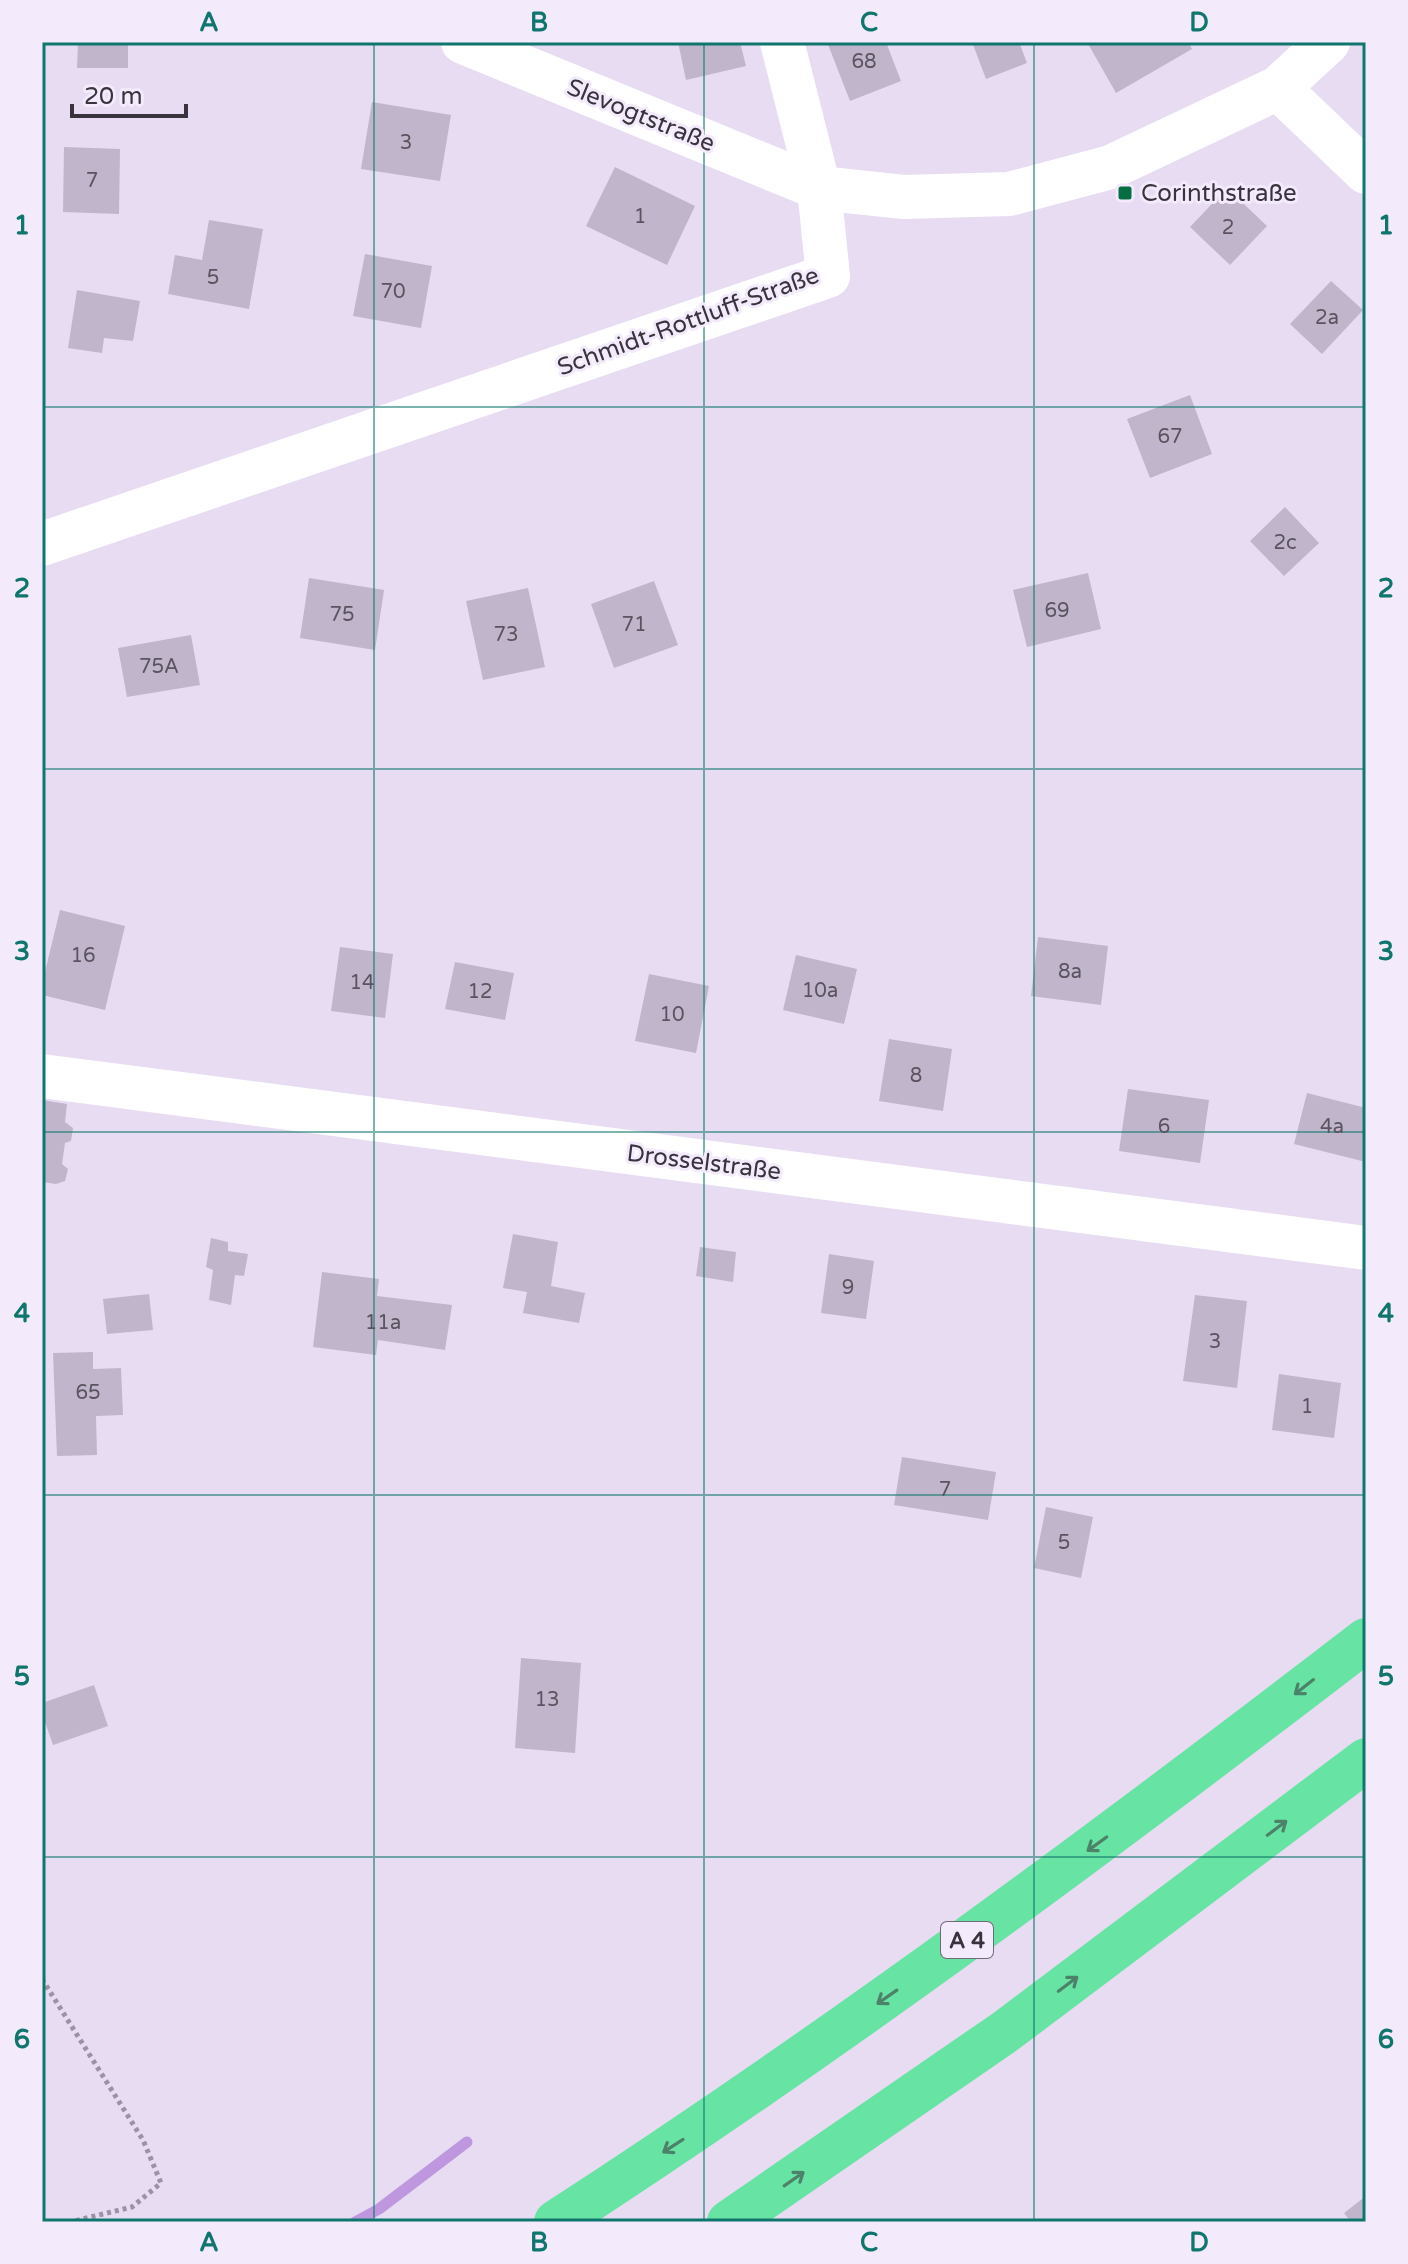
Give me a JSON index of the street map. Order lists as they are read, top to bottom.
{
  "streets": {
    "highway": ["A 4"],
    "street": ["Slevogtstraße", "Schmidt-Rottluff-Straße", "Drosselstraße"]
  },
  "crossings": [
    ["Slevogtstraße", "Schmidt-Rottluff-Straße"]
  ],
  "places": {
    "transit": ["Corinthstraße"]
  },
  "house_numbers": [
    "68",
    "3",
    "7",
    "1",
    "2",
    "5",
    "70",
    "2a",
    "67",
    "2c",
    "69",
    "75",
    "71",
    "73",
    "75A",
    "16",
    "8a",
    "14",
    "10a",
    "12",
    "10",
    "8",
    "6",
    "4a",
    "9",
    "11a",
    "3",
    "65",
    "1",
    "7",
    "5",
    "13"
  ],
  "scale_bar": "20 m",
  "grid": {
    "columns": [
      "A",
      "B",
      "C",
      "D"
    ],
    "rows": [
      "1",
      "2",
      "3",
      "4",
      "5",
      "6"
    ]
  }
}
